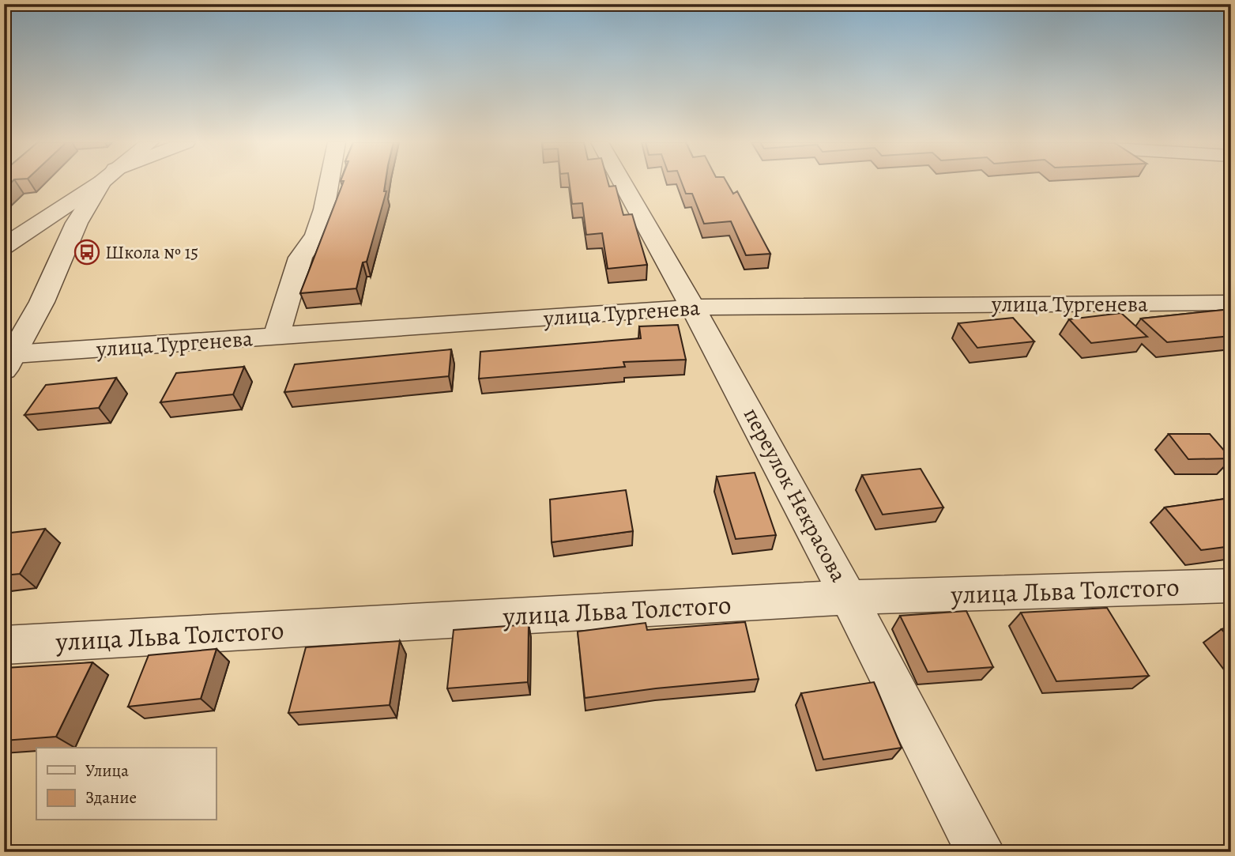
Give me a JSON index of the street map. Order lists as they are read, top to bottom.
{
  "streets": {
    "street": ["улица Тургенева", "переулок Некрасова", "улица Льва Толстого"]
  },
  "crossings": [
    ["улица Тургенева", "переулок Некрасова"],
    ["переулок Некрасова", "улица Льва Толстого"]
  ],
  "places": {
    "bus stop": ["Школа № 15"]
  },
  "legend": ["Улица", "Здание"]
}
